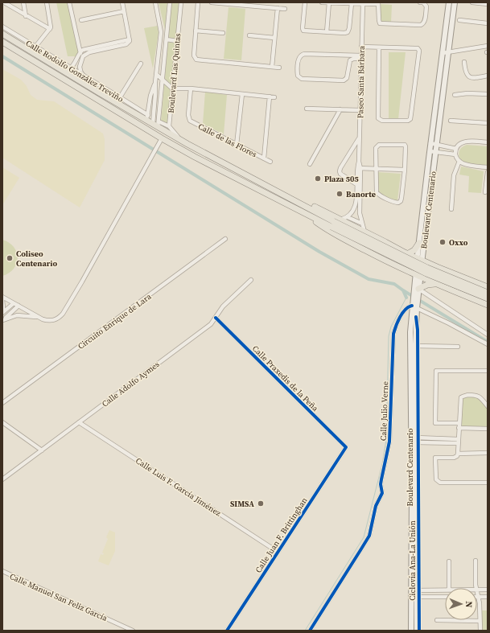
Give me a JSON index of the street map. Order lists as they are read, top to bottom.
{
  "streets": {
    "main road": ["Boulevard Centenario"],
    "street": [
      "Calle Rodolfo González Treviño",
      "Boulevard Las Quintas",
      "Paseo Santa Bárbara",
      "Calle de las Flores",
      "Circuito Enrique de Lara",
      "Calle Praxedis de la Peña",
      "Calle Adolfo Aymes",
      "Calle Julio Verne",
      "Calle Luis F. García Jiménez",
      "Calle Juan F. Brittinghan",
      "Calle Manuel San Feliz García"
    ],
    "cycle path": ["Ciclovía Ana-La Unión"]
  },
  "crossings": [
    ["Boulevard Centenario", "Calle Julio Verne"],
    ["Calle Praxedis de la Peña", "Calle Adolfo Aymes"],
    ["Calle Praxedis de la Peña", "Calle Juan F. Brittinghan"],
    ["Calle Adolfo Aymes", "Calle Luis F. García Jiménez"],
    ["Calle Luis F. García Jiménez", "Calle Juan F. Brittinghan"]
  ],
  "places": [
    "Plaza 505",
    "Banorte",
    "Oxxo",
    "Coliseo Centenario",
    "SIMSA"
  ],
  "north": "right"
}
